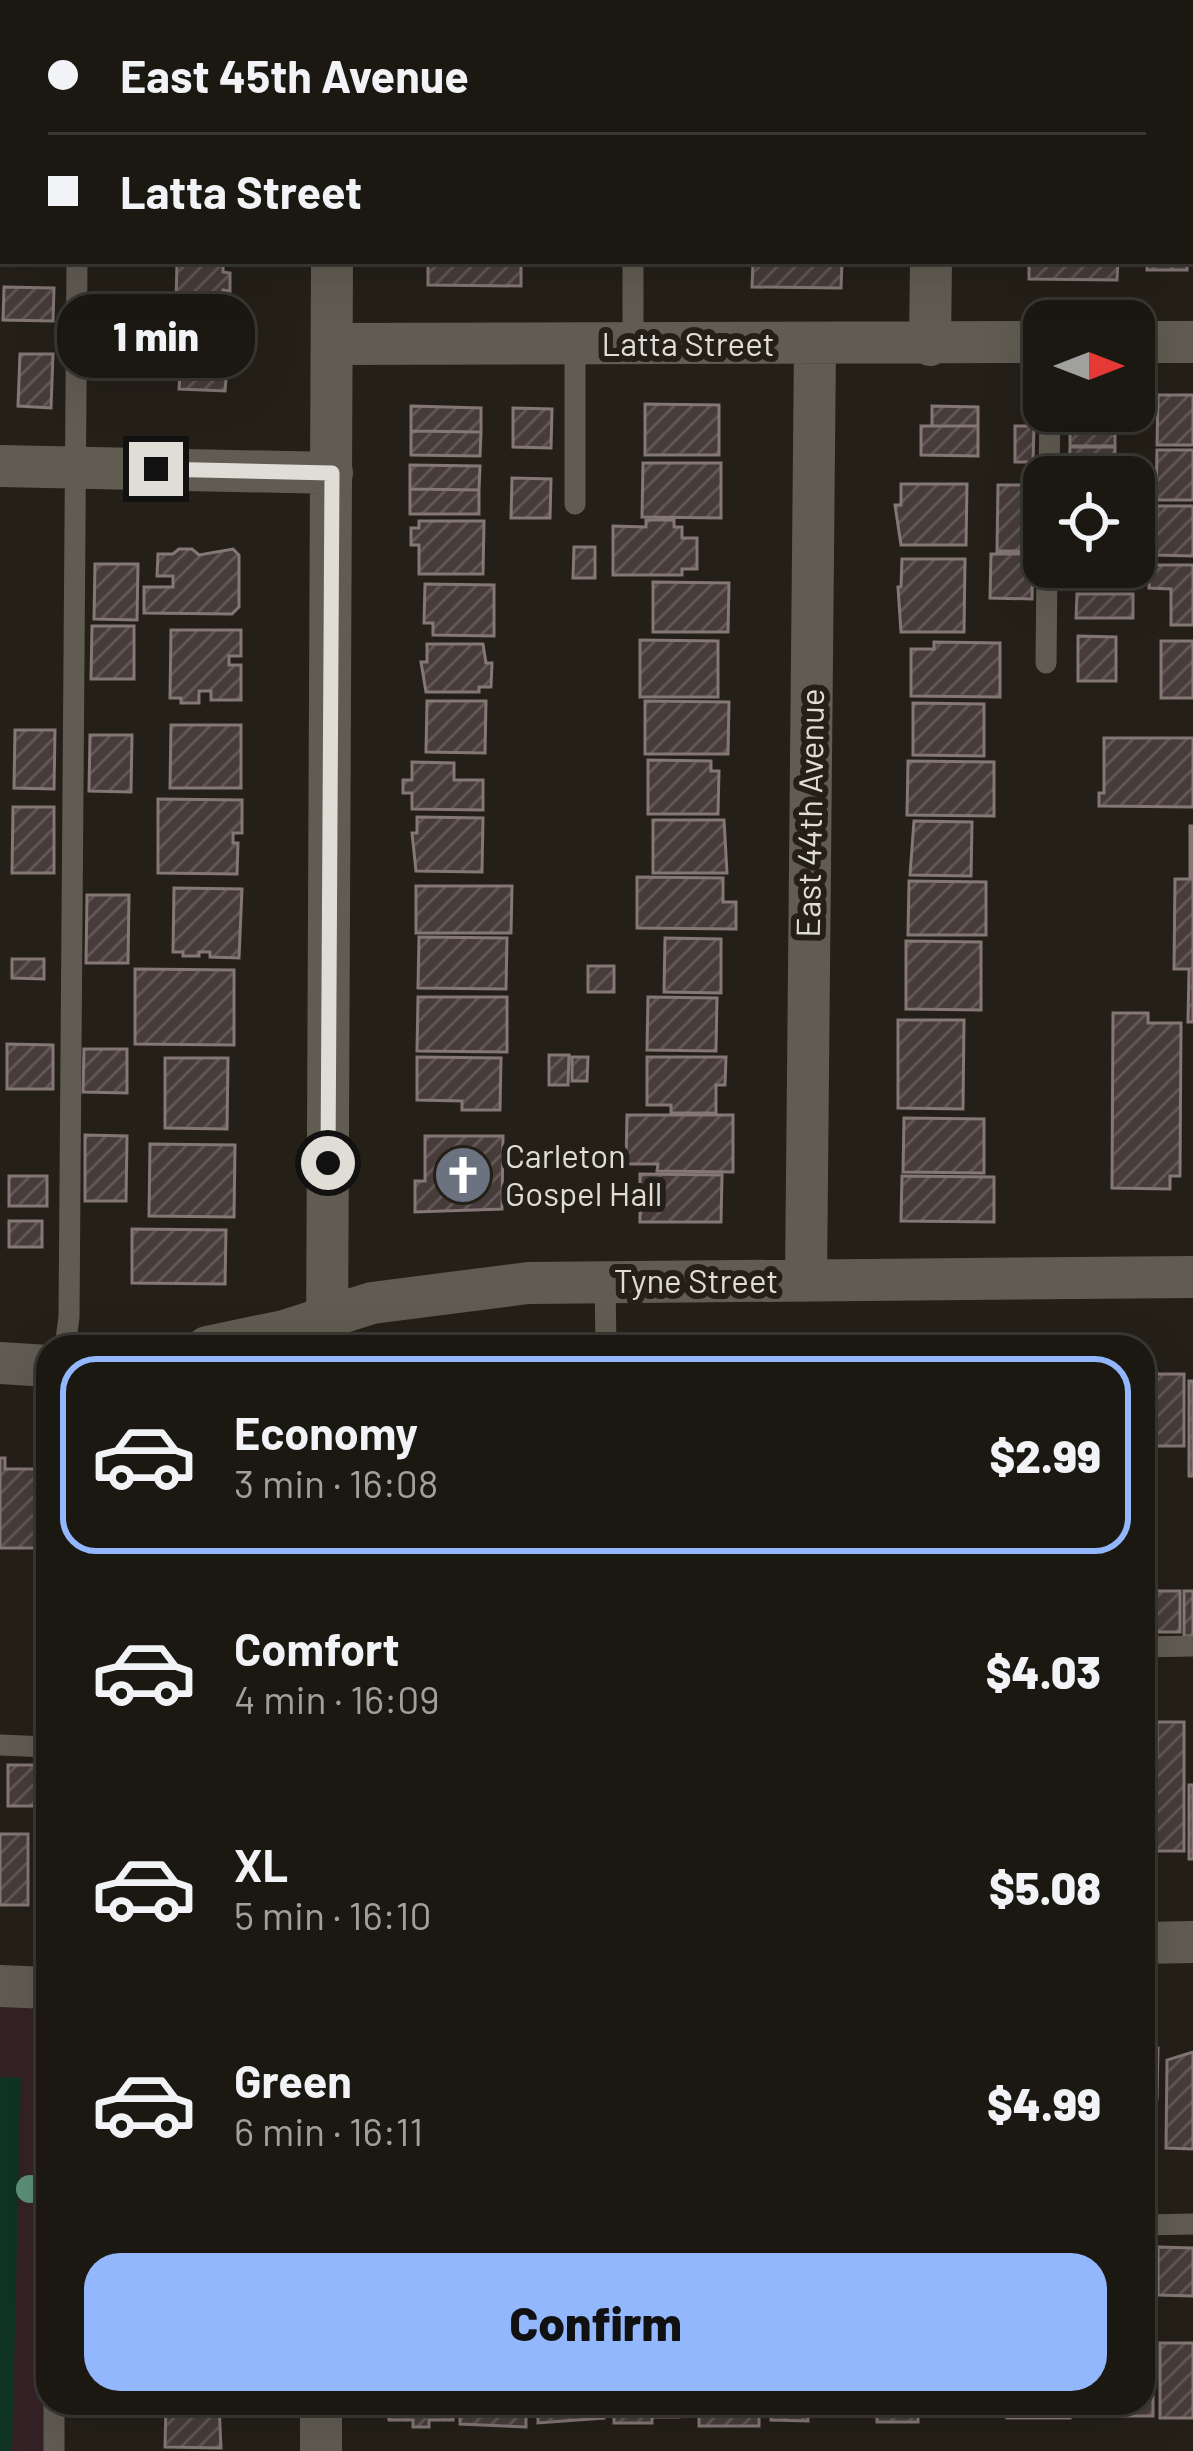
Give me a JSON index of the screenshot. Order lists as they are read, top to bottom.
{
  "streets": {
    "street": ["Latta Street", "East 44th Avenue", "Tyne Street"]
  },
  "crossings": [
    ["Latta Street", "East 44th Avenue"],
    ["East 44th Avenue", "Tyne Street"]
  ],
  "places": {
    "church": ["Carleton Gospel Hall"]
  },
  "north": "right",
  "page": {
    "banner": ["East 45th Avenue", "Latta Street"],
    "bubble": "1 min",
    "list": [
      {
        "name": "Economy",
        "note": "3 min · 16:08",
        "value": "$2.99"
      },
      {
        "name": "Comfort",
        "note": "4 min · 16:09",
        "value": "$4.03"
      },
      {
        "name": "XL",
        "note": "5 min · 16:10",
        "value": "$5.08"
      },
      {
        "name": "Green",
        "note": "6 min · 16:11",
        "value": "$4.99"
      }
    ],
    "buttons": "Confirm"
  }
}
